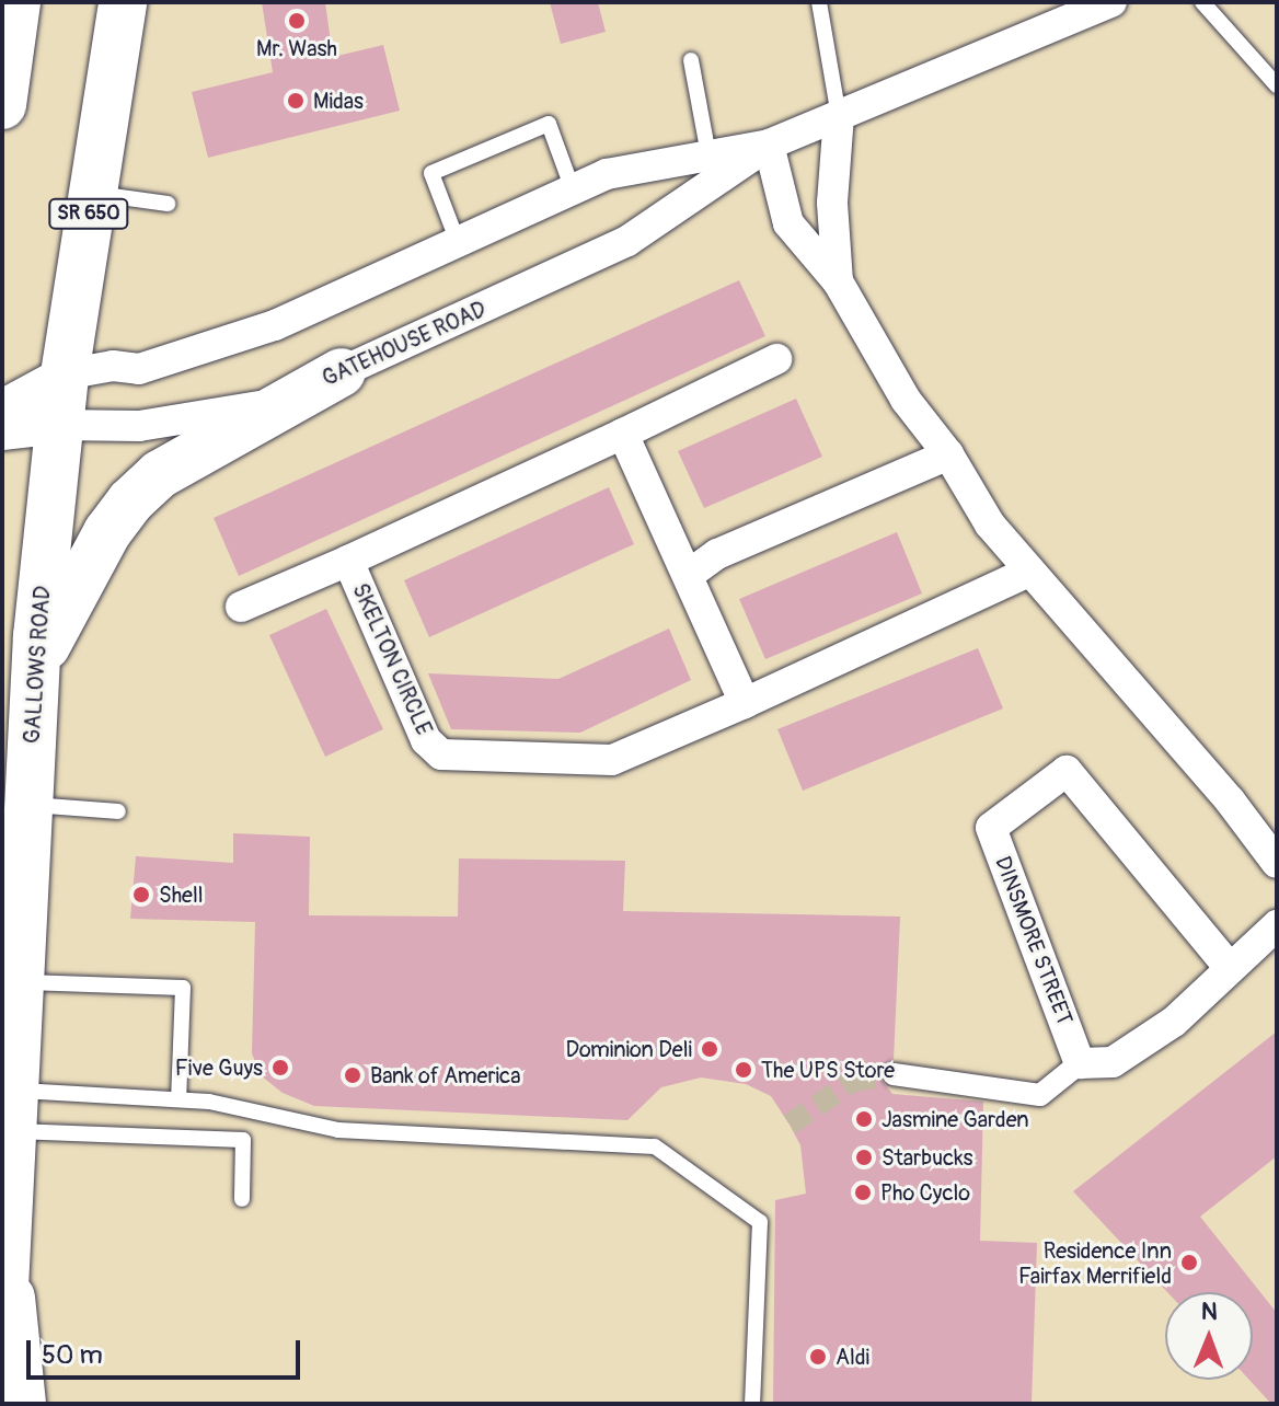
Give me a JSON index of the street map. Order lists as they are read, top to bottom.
{
  "streets": {
    "main road": ["SR 650", "GALLOWS ROAD"],
    "street": ["GATEHOUSE ROAD", "SKELTON CIRCLE", "DINSMORE STREET"]
  },
  "crossings": [
    ["GATEHOUSE ROAD", "GALLOWS ROAD"]
  ],
  "places": [
    "Mr. Wash",
    "Midas",
    "Shell",
    "Dominion Deli",
    "Five Guys",
    "The UPS Store",
    "Bank of America",
    "Jasmine Garden",
    "Starbucks",
    "Pho Cyclo",
    "Residence Inn Fairfax Merrifield",
    "Aldi"
  ],
  "scale_bar": "50 m",
  "north": "top"
}
